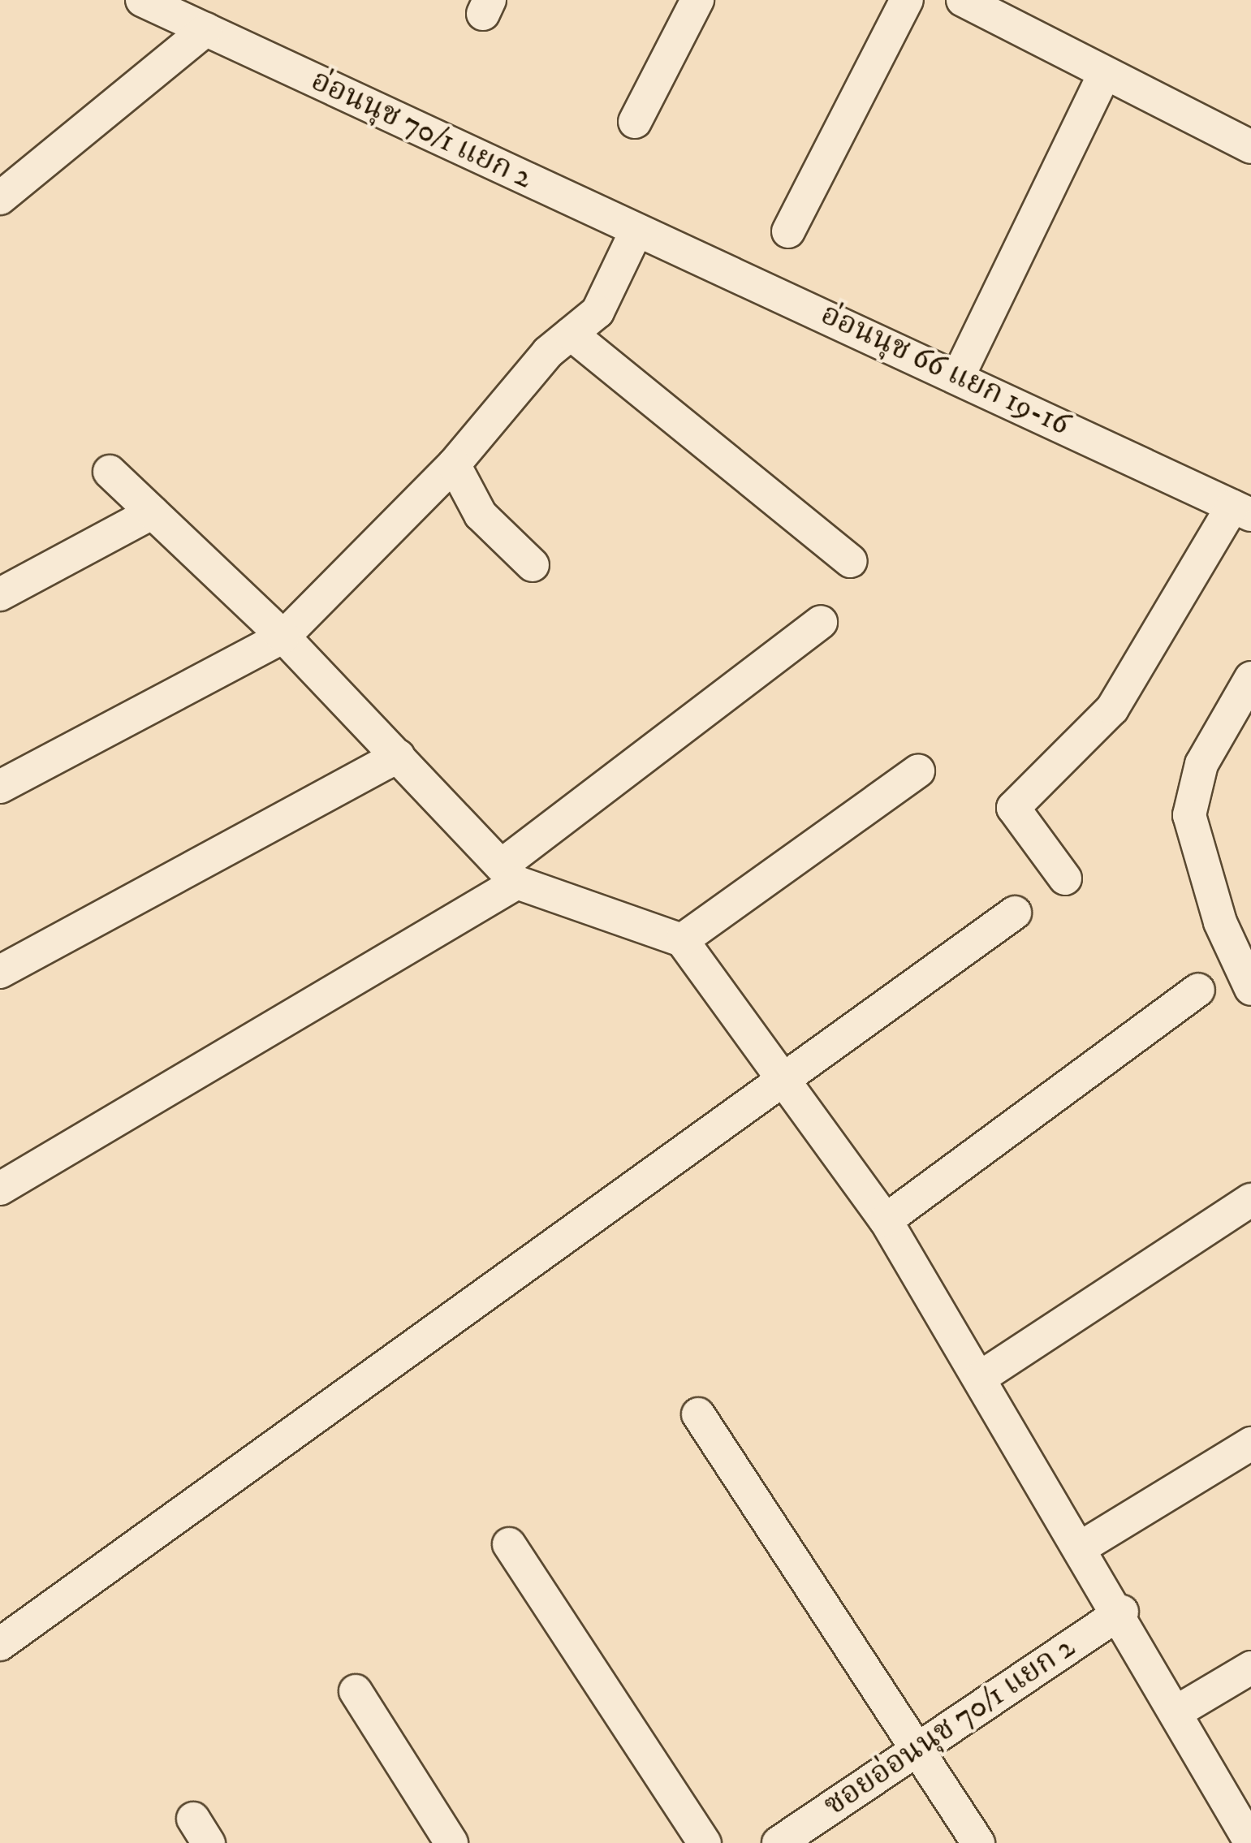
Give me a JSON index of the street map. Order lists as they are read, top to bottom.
{
  "streets": {
    "street": ["อ่อนนุช 70/1 แยก 2", "อ่อนนุช 66 แยก 19-16", "ซอยอ่อนนุช 70/1 แยก 2"]
  },
  "crossings": [
    ["อ่อนนุช 70/1 แยก 2", "อ่อนนุช 66 แยก 19-16"]
  ]
}
